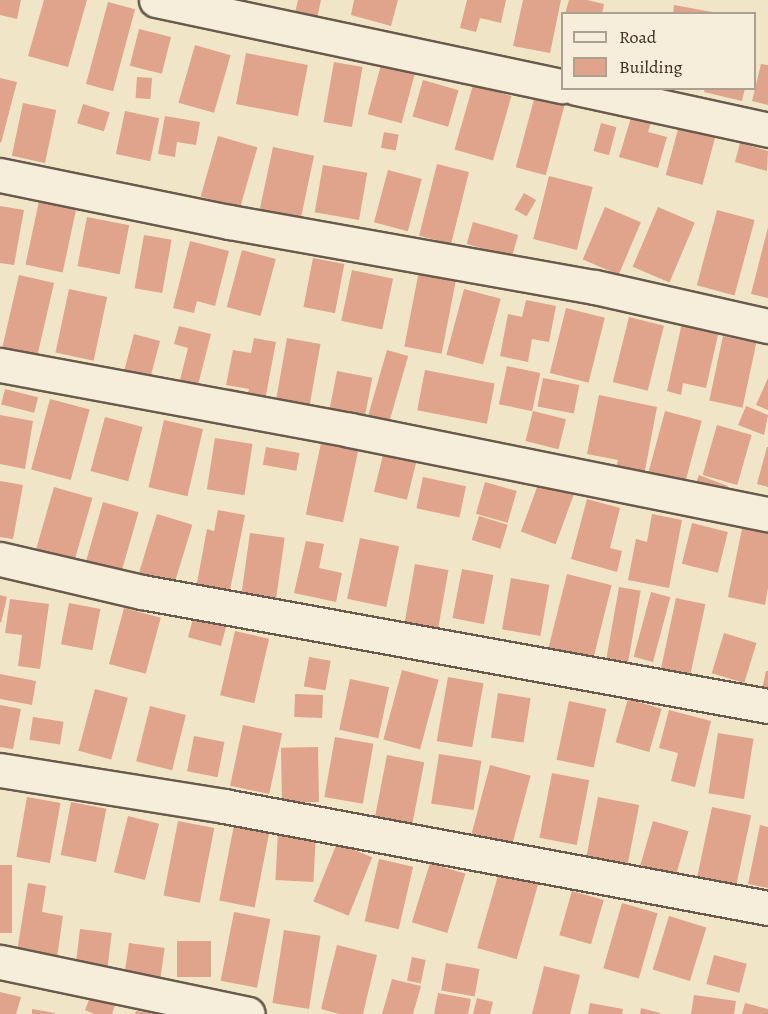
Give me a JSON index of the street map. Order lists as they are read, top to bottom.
{
  "legend": ["Road", "Building"]
}
